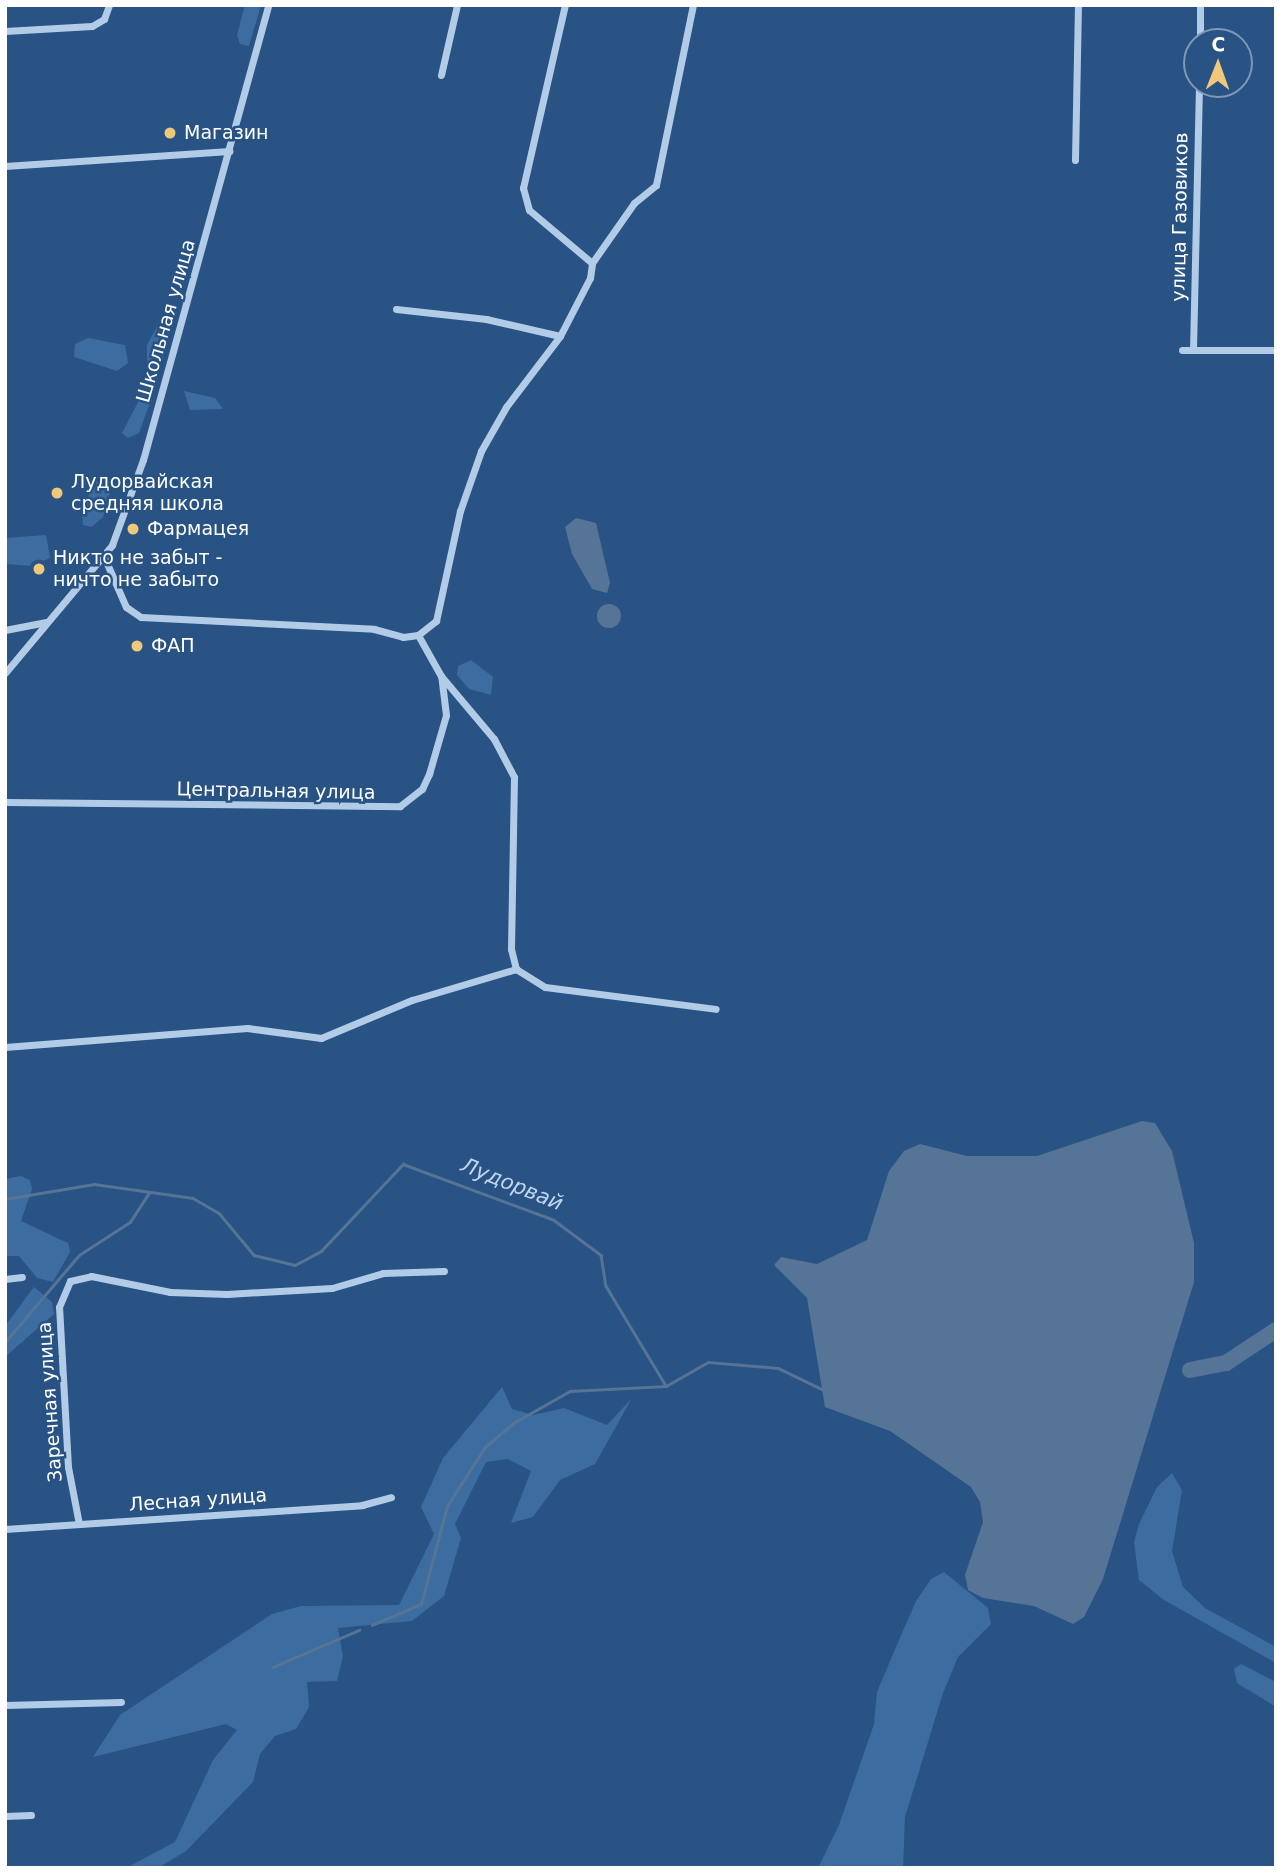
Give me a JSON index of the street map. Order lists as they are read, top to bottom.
{
  "streets": {
    "street": [
      "улица Газовиков",
      "Школьная улица",
      "Центральная улица",
      "Заречная улица",
      "Лесная улица"
    ]
  },
  "crossings": [
    ["Заречная улица", "Лесная улица"]
  ],
  "water": ["Лудорвай"],
  "places": [
    "Магазин",
    "Лудорвайская средняя школа",
    "Фармацея",
    "Никто не забыт - ничто не забыто",
    "ФАП"
  ],
  "north": "top"
}
